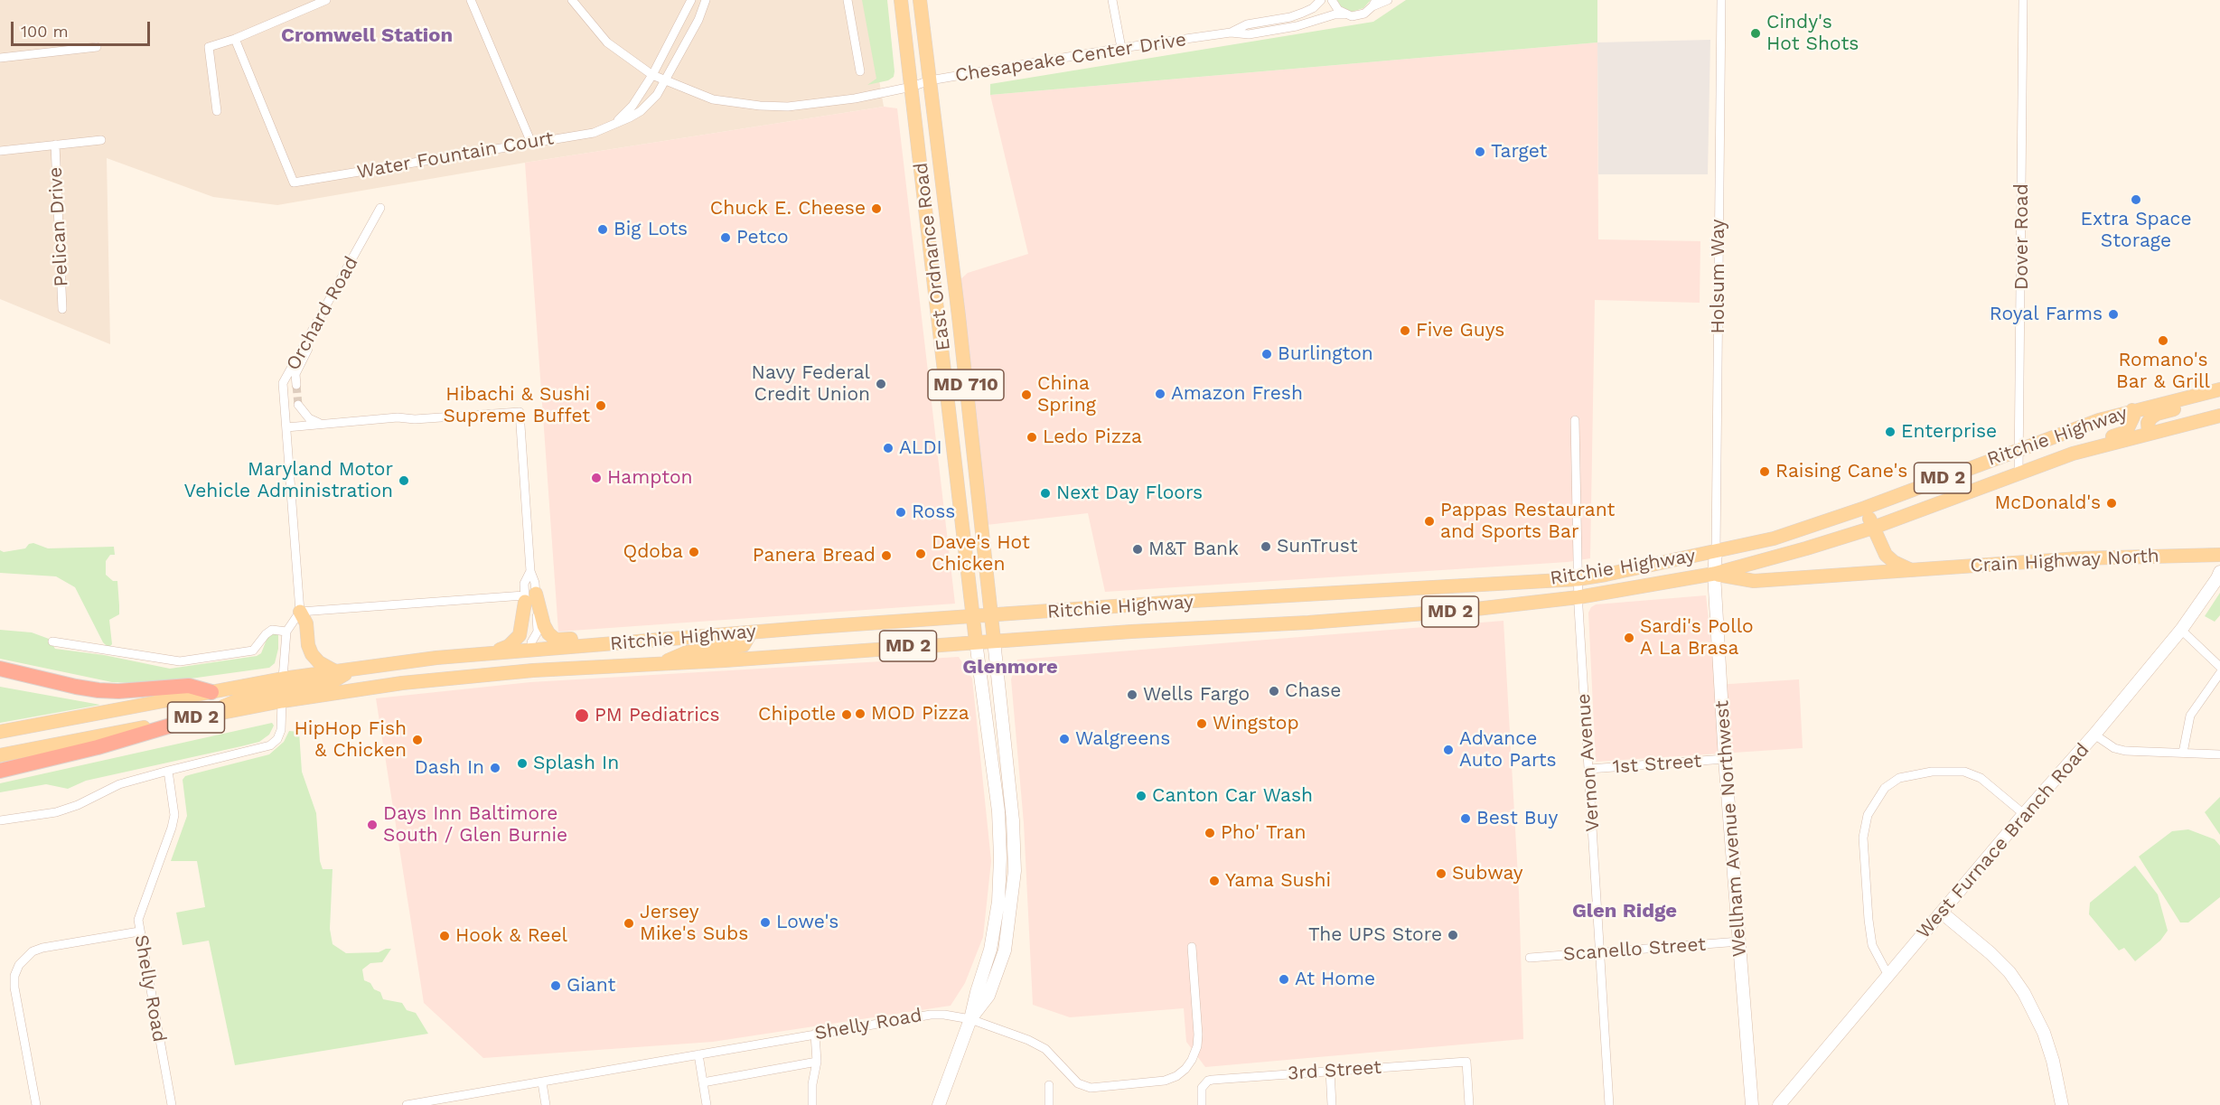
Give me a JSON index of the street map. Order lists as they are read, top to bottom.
{
  "streets": {
    "main road": [
      "East Ordnance Road",
      "MD 710",
      "Ritchie Highway",
      "MD 2",
      "Crain Highway North"
    ],
    "street": [
      "Chesapeake Center Drive",
      "Water Fountain Court",
      "Pelican Drive",
      "Dover Road",
      "Holsum Way",
      "Orchard Road",
      "Vernon Avenue",
      "1st Street",
      "Wellham Avenue Northwest",
      "West Furnace Branch Road",
      "Scanello Street",
      "Shelly Road",
      "3rd Street"
    ]
  },
  "crossings": [
    ["Chesapeake Center Drive", "Water Fountain Court"],
    ["Chesapeake Center Drive", "East Ordnance Road"],
    ["Dover Road", "Ritchie Highway"],
    ["East Ordnance Road", "Ritchie Highway"],
    ["Holsum Way", "Ritchie Highway"],
    ["Holsum Way", "Wellham Avenue Northwest"],
    ["Ritchie Highway", "Crain Highway North"],
    ["Ritchie Highway", "Vernon Avenue"],
    ["Ritchie Highway", "Wellham Avenue Northwest"],
    ["Crain Highway North", "Wellham Avenue Northwest"],
    ["Vernon Avenue", "1st Street"],
    ["Vernon Avenue", "Scanello Street"],
    ["1st Street", "Wellham Avenue Northwest"],
    ["Wellham Avenue Northwest", "Scanello Street"]
  ],
  "districts": ["Cromwell Station", "Glenmore", "Glen Ridge"],
  "places": [
    "Cindy's Hot Shots",
    "Target",
    "Extra Space Storage",
    "Chuck E. Cheese",
    "Big Lots",
    "Petco",
    "Royal Farms",
    "Five Guys",
    "Romano's Bar & Grill",
    "Burlington",
    "Navy Federal Credit Union",
    "Amazon Fresh",
    "China Spring",
    "Hibachi & Sushi Supreme Buffet",
    "Enterprise",
    "Ledo Pizza",
    "ALDI",
    "Raising Cane's",
    "Hampton",
    "Maryland Motor Vehicle Administration",
    "Next Day Floors",
    "McDonald's",
    "Ross",
    "Pappas Restaurant and Sports Bar",
    "SunTrust",
    "M&T Bank",
    "Qdoba",
    "Dave's Hot Chicken",
    "Panera Bread",
    "Sardi's Pollo A La Brasa",
    "Chase",
    "Wells Fargo",
    "MOD Pizza",
    "Chipotle",
    "PM Pediatrics",
    "Wingstop",
    "Walgreens",
    "HipHop Fish & Chicken",
    "Advance Auto Parts",
    "Splash In",
    "Dash In",
    "Canton Car Wash",
    "Best Buy",
    "Days Inn Baltimore South / Glen Burnie",
    "Pho' Tran",
    "Subway",
    "Yama Sushi",
    "Lowe's",
    "Jersey Mike's Subs",
    "The UPS Store",
    "Hook & Reel",
    "At Home",
    "Giant"
  ],
  "scale_bar": "100 m"
}
